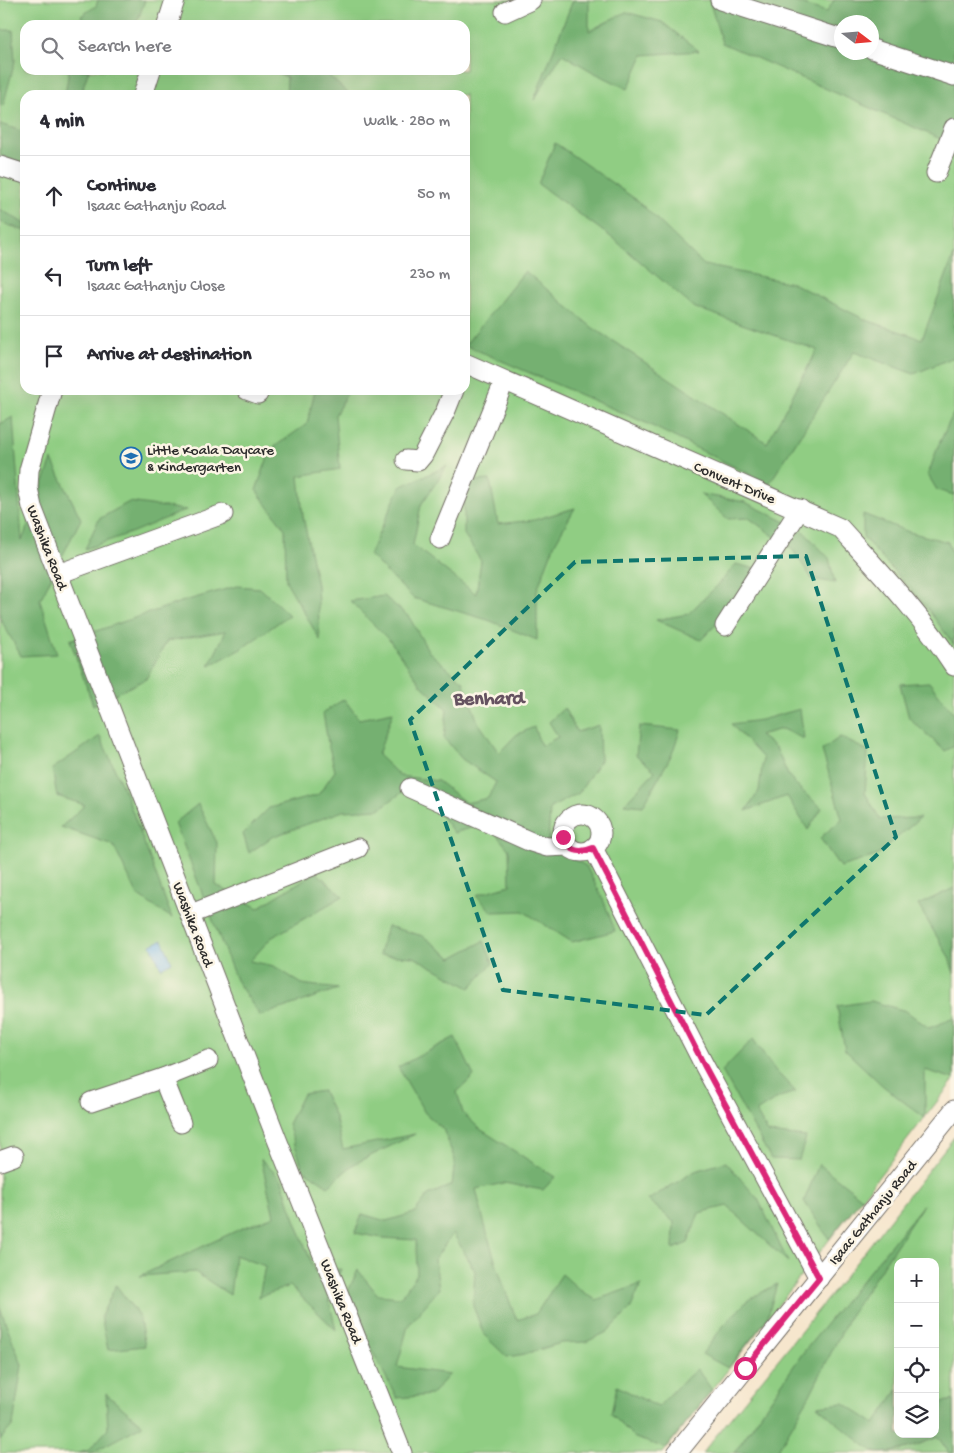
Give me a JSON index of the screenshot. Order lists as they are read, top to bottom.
{
  "streets": {
    "street": ["Convent Drive", "Washika Road", "Isaac Gathanju Road"]
  },
  "districts": ["Benhard"],
  "places": {
    "school or university": ["Little Koala Daycare & Kindergarten"]
  },
  "north": "right",
  "page": {
    "search": "Search here",
    "heading": ["4 min", "Walk · 280 m"],
    "list": [
      ["Continue", "Isaac Gathanju Road", "50 m"],
      ["Turn left", "Isaac Gathanju Close", "230 m"],
      "Arrive at destination"
    ],
    "map_buttons": ["+", "−"]
  }
}
